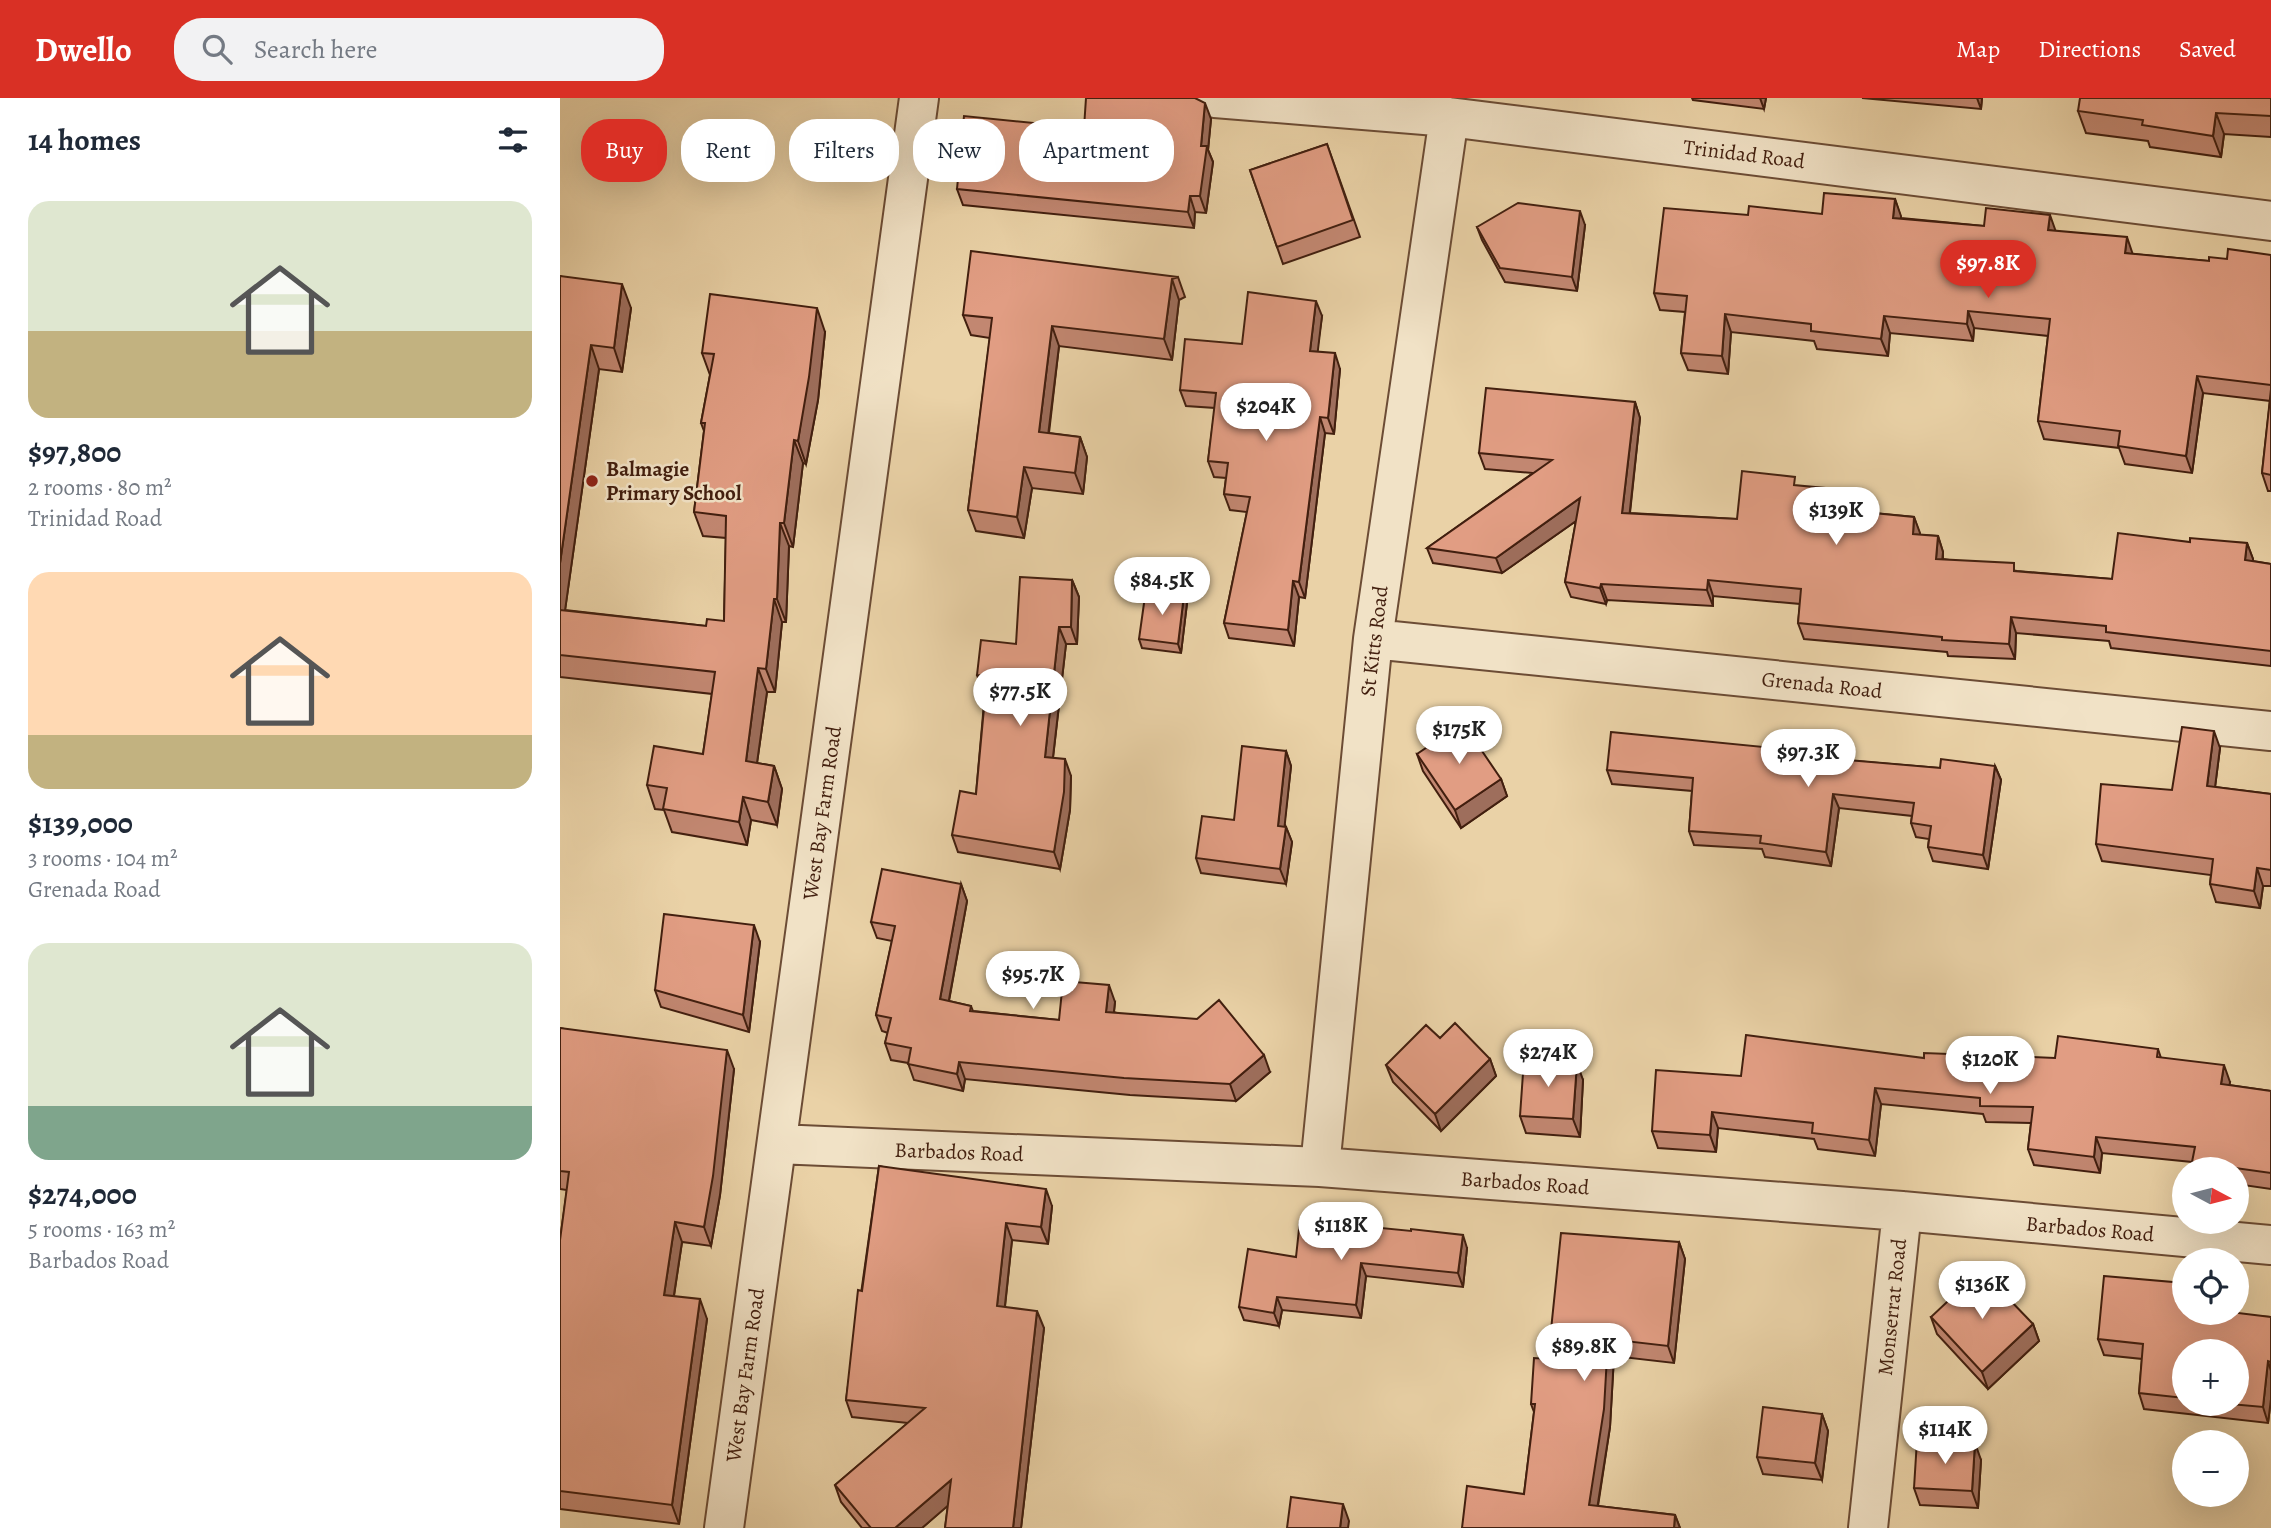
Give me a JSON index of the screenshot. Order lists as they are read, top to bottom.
{
  "streets": {
    "street": [
      "Trinidad Road",
      "St Kitts Road",
      "Grenada Road",
      "West Bay Farm Road",
      "Barbados Road",
      "Monserrat Road"
    ]
  },
  "crossings": [
    ["Trinidad Road", "St Kitts Road"],
    ["St Kitts Road", "Grenada Road"],
    ["St Kitts Road", "Barbados Road"],
    ["West Bay Farm Road", "Barbados Road"],
    ["Barbados Road", "Monserrat Road"]
  ],
  "places": ["Balmagie Primary School"],
  "north": "right",
  "page": {
    "header": "Dwello",
    "search": "Search here",
    "nav": ["Map", "Directions", "Saved"],
    "heading": "14 homes",
    "chip": [
      "Buy",
      "Rent",
      "Filters",
      "New",
      "Apartment"
    ],
    "list": [
      {
        "name": "$97,800",
        "note": "2 rooms · 80 m² · Trinidad Road"
      },
      {
        "name": "$139,000",
        "note": "3 rooms · 104 m² · Grenada Road"
      },
      {
        "name": "$274,000",
        "note": "5 rooms · 163 m² · Barbados Road"
      }
    ],
    "price": [
      "$97.8K",
      "$204K",
      "$139K",
      "$84.5K",
      "$77.5K",
      "$175K",
      "$97.3K",
      "$95.7K",
      "$274K",
      "$120K",
      "$118K",
      "$136K",
      "$89.8K",
      "$114K"
    ],
    "map_buttons": ["+", "−"]
  }
}
